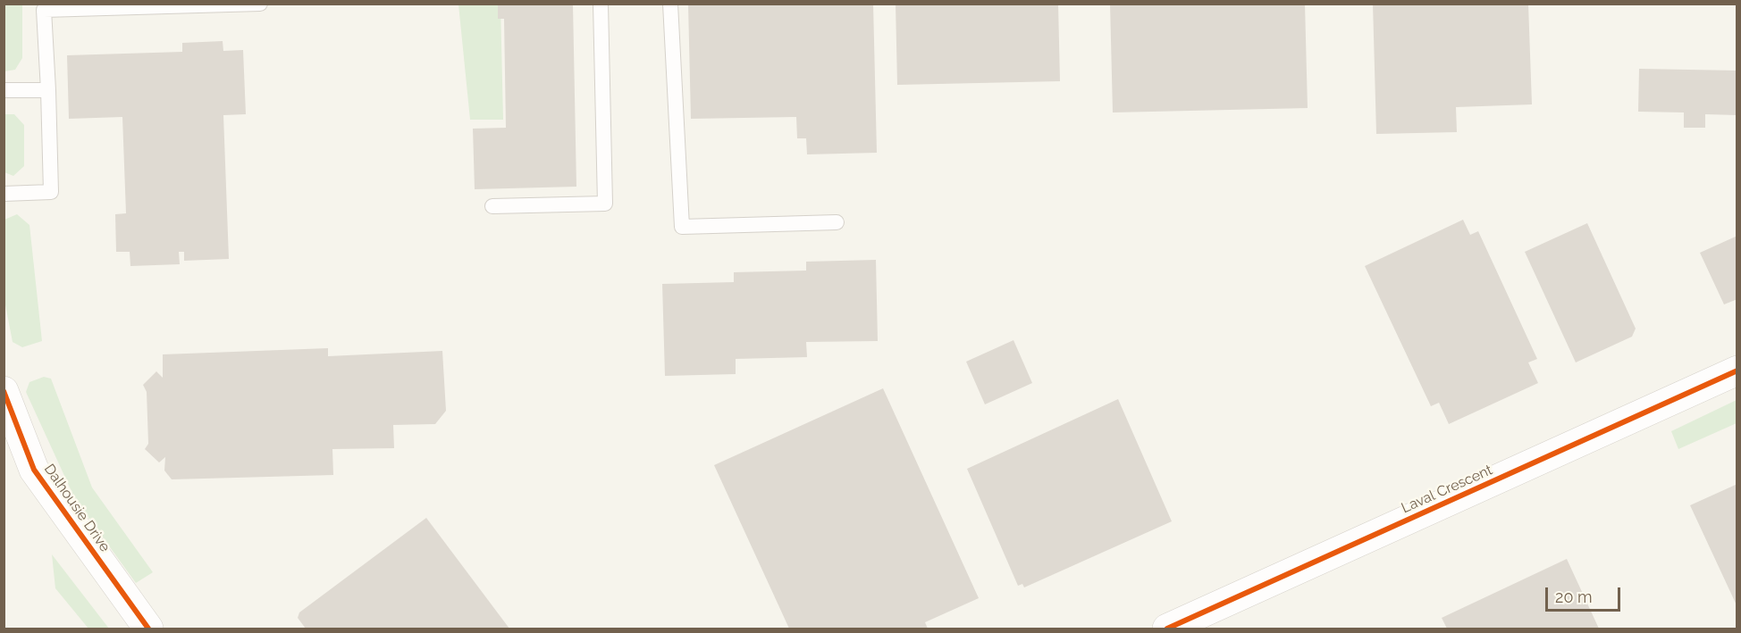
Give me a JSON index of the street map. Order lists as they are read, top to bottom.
{
  "streets": {
    "street": ["Laval Crescent", "Dalhousie Drive"]
  },
  "scale_bar": "20 m"
}
